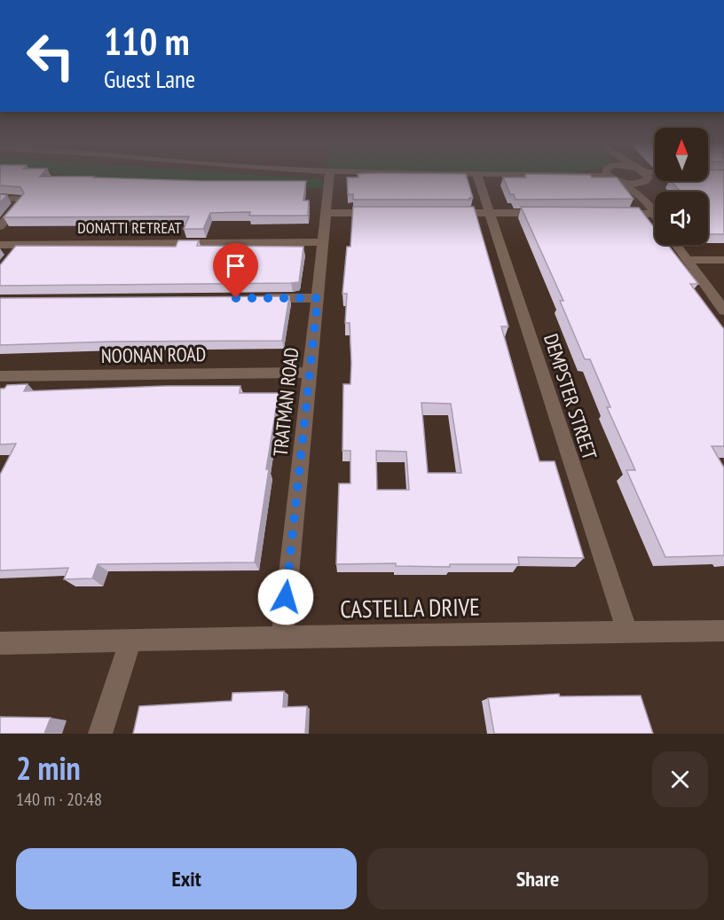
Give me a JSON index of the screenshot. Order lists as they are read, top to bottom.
{
  "streets": {
    "street": [
      "DONATTI RETREAT",
      "NOONAN ROAD",
      "DEMPSTER STREET",
      "TRATMAN ROAD",
      "CASTELLA DRIVE"
    ]
  },
  "crossings": [
    ["DONATTI RETREAT", "TRATMAN ROAD"],
    ["NOONAN ROAD", "TRATMAN ROAD"],
    ["DEMPSTER STREET", "CASTELLA DRIVE"],
    ["TRATMAN ROAD", "CASTELLA DRIVE"]
  ],
  "north": "top",
  "page": {
    "turn": ["110 m", "Guest Lane"],
    "heading": ["2 min", "140 m · 20:48"],
    "buttons": ["Exit", "Share"]
  }
}
